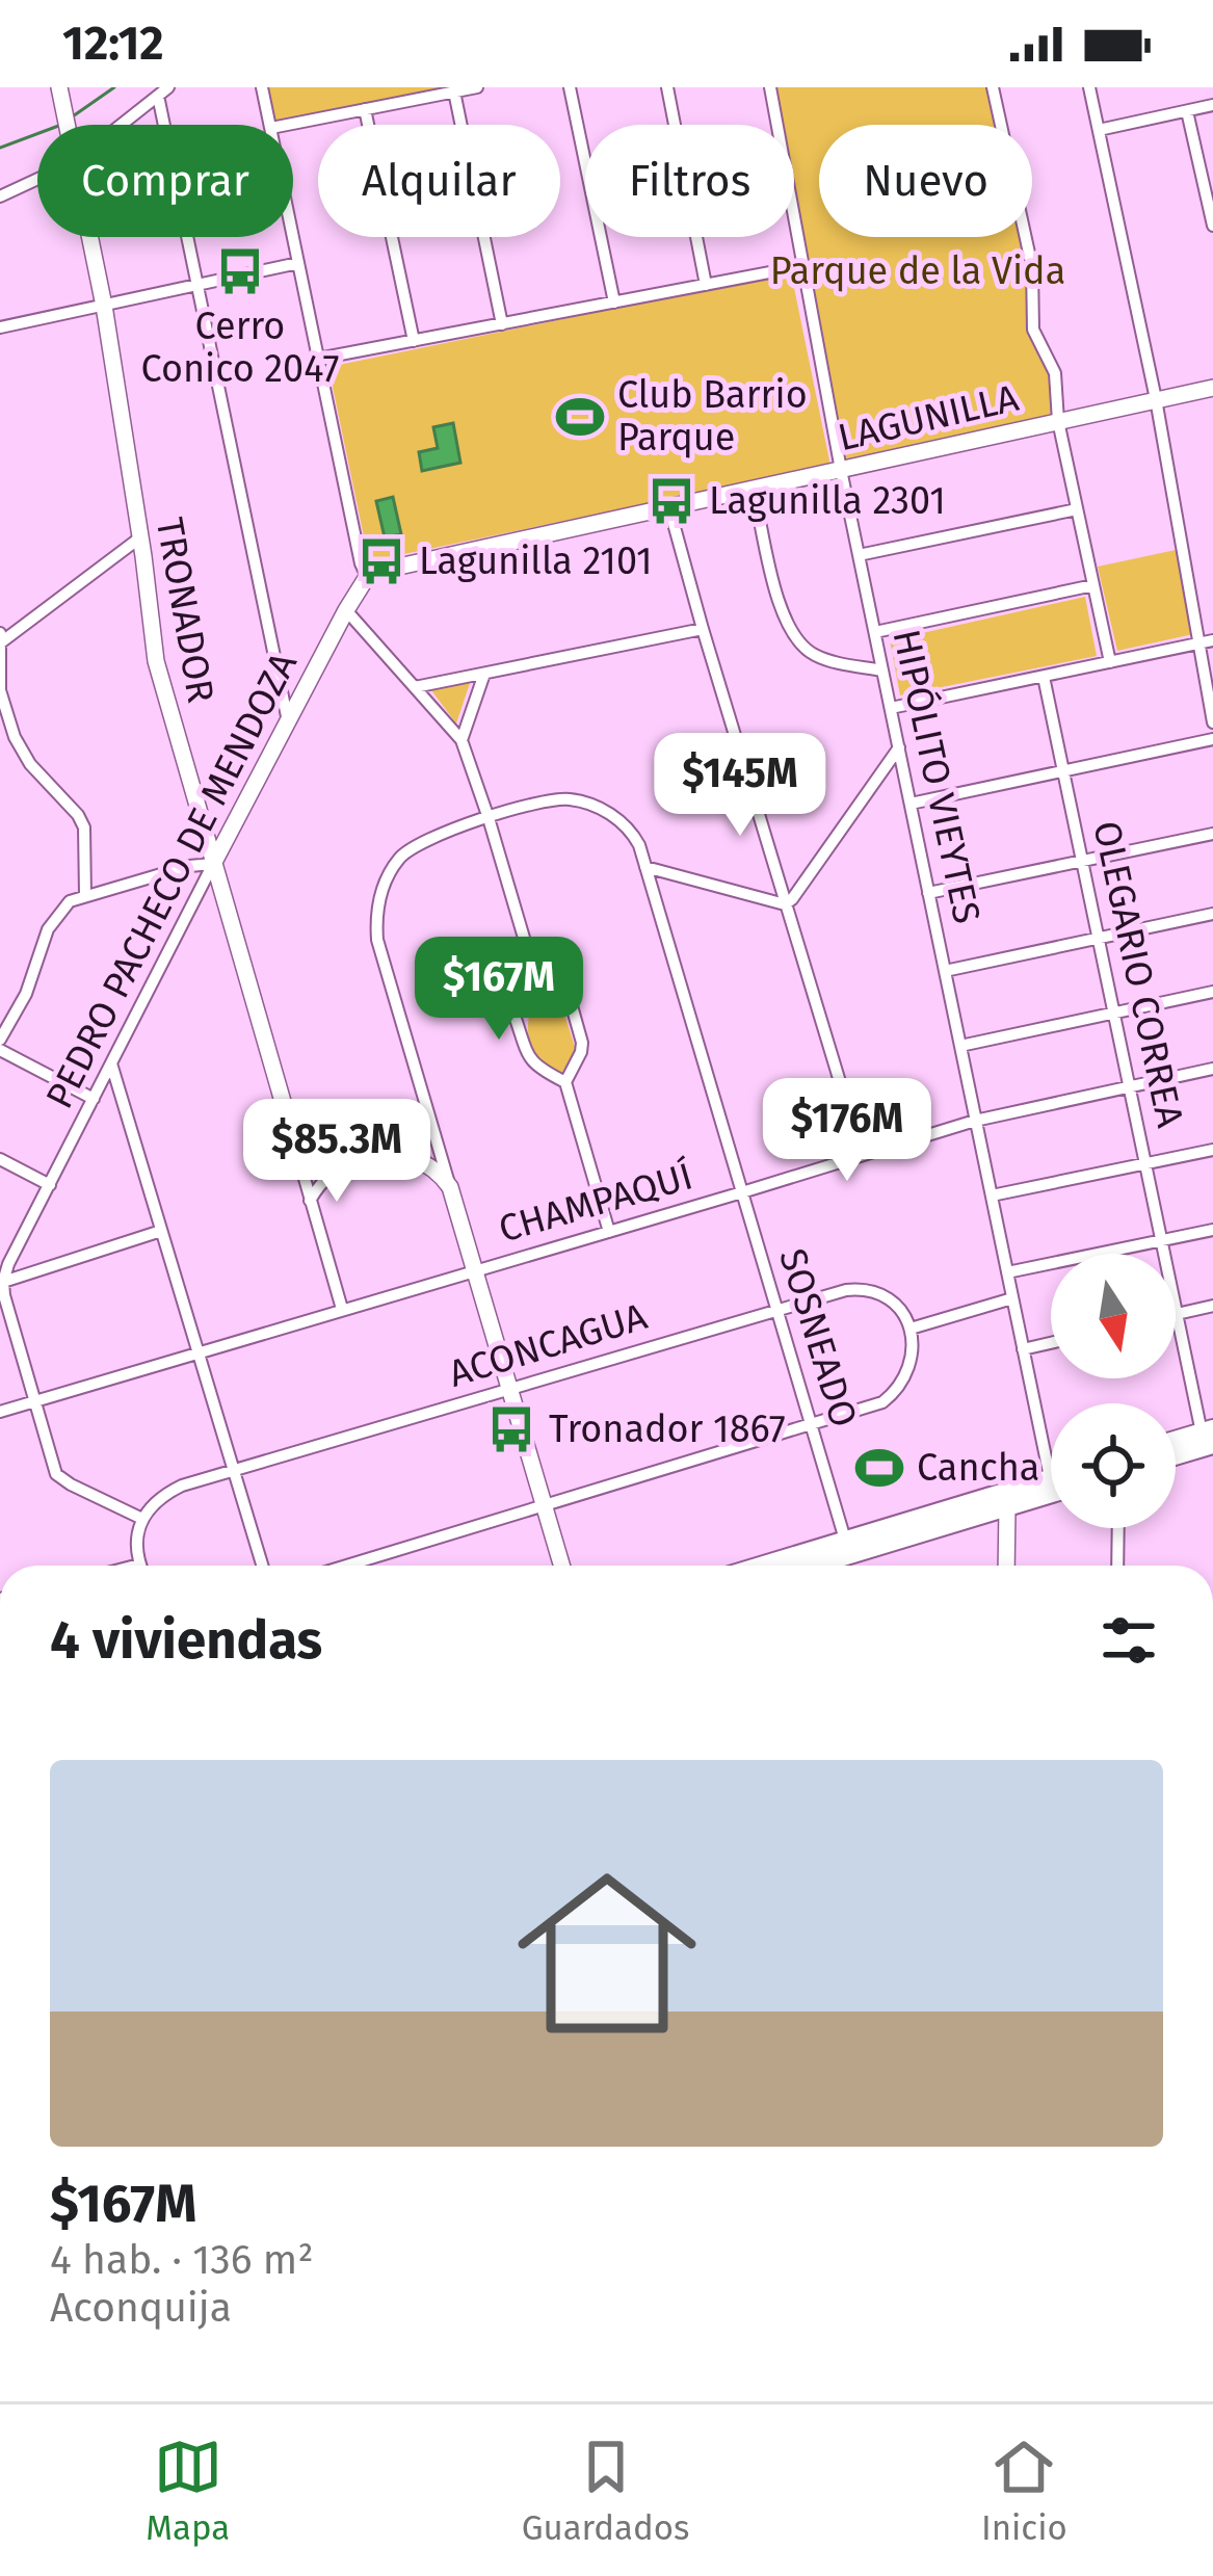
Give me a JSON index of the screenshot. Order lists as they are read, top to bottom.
{
  "streets": {
    "main road": ["LAGUNILLA", "TRONADOR", "PEDRO PACHECO DE MENDOZA"],
    "street": [
      "HIPÓLITO VIEYTES",
      "OLEGARIO CORREA",
      "CHAMPAQUÍ",
      "SOSNEADO",
      "ACONCAGUA"
    ]
  },
  "crossings": [
    ["LAGUNILLA", "HIPÓLITO VIEYTES"],
    ["LAGUNILLA", "PEDRO PACHECO DE MENDOZA"],
    ["TRONADOR", "PEDRO PACHECO DE MENDOZA"],
    ["HIPÓLITO VIEYTES", "CHAMPAQUÍ"],
    ["OLEGARIO CORREA", "CHAMPAQUÍ"],
    ["CHAMPAQUÍ", "SOSNEADO"],
    ["SOSNEADO", "ACONCAGUA"]
  ],
  "parks": ["Parque de la Vida"],
  "places": {
    "bus stop": [
      "Cerro Conico 2047",
      "Lagunilla 2301",
      "Lagunilla 2101",
      "Tronador 1867"
    ],
    "sports": ["Club Barrio Parque", "Cancha"]
  },
  "north": "bottom",
  "page": {
    "status": "12:12",
    "chip": [
      "Comprar",
      "Alquilar",
      "Filtros",
      "Nuevo"
    ],
    "price": [
      "$145M",
      "$167M",
      "$176M",
      "$85.3M"
    ],
    "heading": "4 viviendas",
    "list": [
      {
        "name": "$167M",
        "note": "4 hab. · 136 m² · Aconquija"
      }
    ],
    "tabs": ["Mapa", "Guardados", "Inicio"]
  }
}
